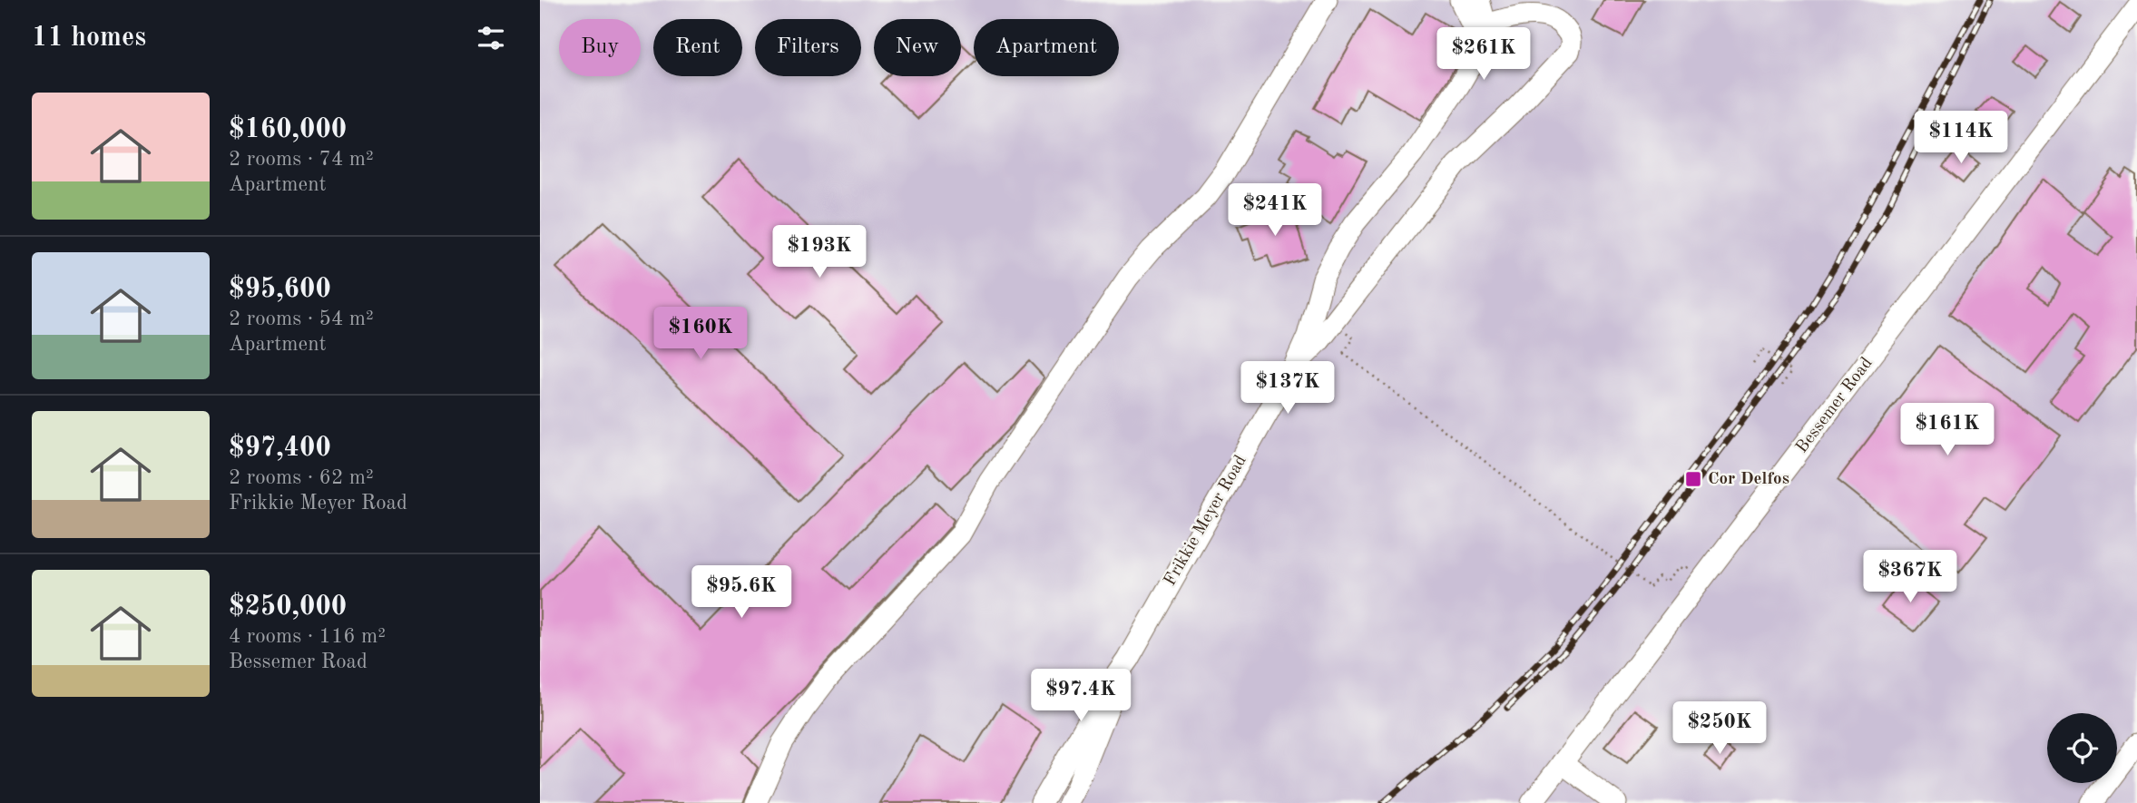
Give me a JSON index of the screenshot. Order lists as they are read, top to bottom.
{
  "streets": {
    "street": ["Bessemer Road", "Frikkie Meyer Road"]
  },
  "places": {
    "transit": ["Cor Delfos"]
  },
  "page": {
    "heading": "11 homes",
    "chip": [
      "Buy",
      "Rent",
      "Filters",
      "New",
      "Apartment"
    ],
    "price": [
      "$261K",
      "$114K",
      "$241K",
      "$193K",
      "$160K",
      "$137K",
      "$161K",
      "$367K",
      "$95.6K",
      "$97.4K",
      "$250K"
    ],
    "list": [
      {
        "name": "$160,000",
        "note": "2 rooms · 74 m² · Apartment"
      },
      {
        "name": "$95,600",
        "note": "2 rooms · 54 m² · Apartment"
      },
      {
        "name": "$97,400",
        "note": "2 rooms · 62 m² · Frikkie Meyer Road"
      },
      {
        "name": "$250,000",
        "note": "4 rooms · 116 m² · Bessemer Road"
      }
    ]
  }
}
